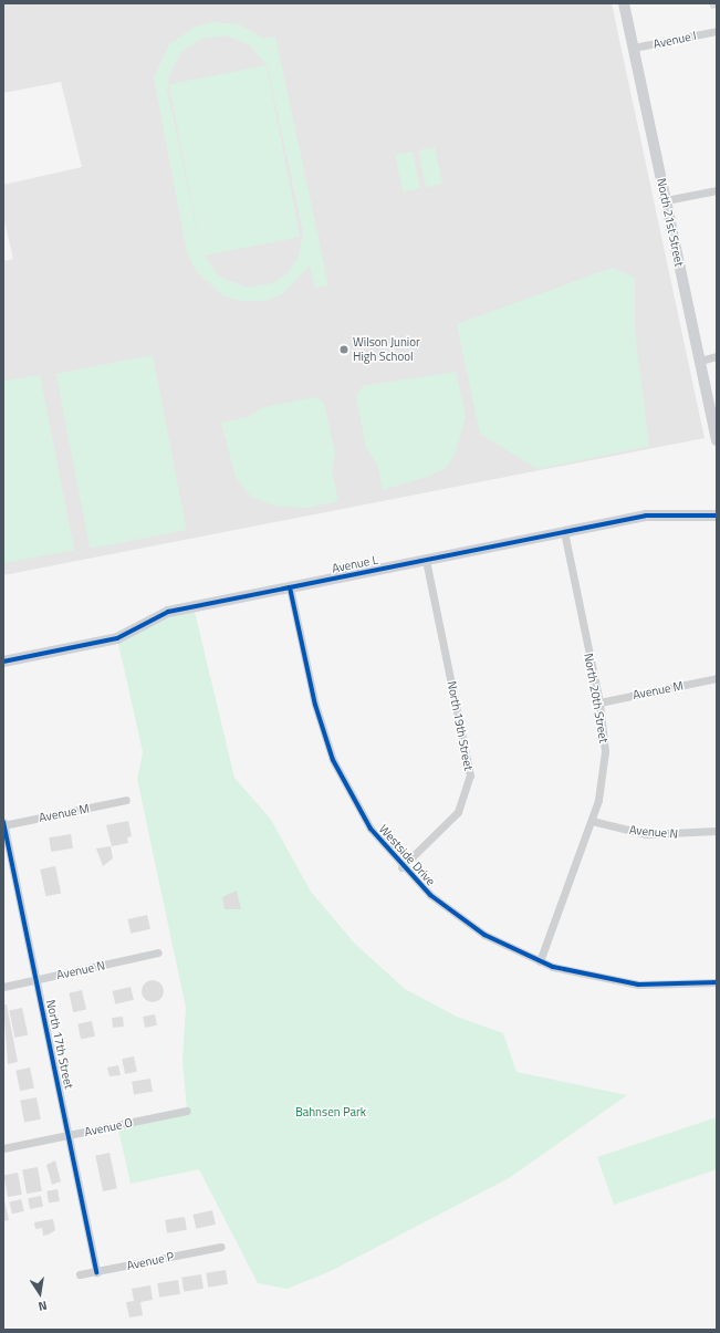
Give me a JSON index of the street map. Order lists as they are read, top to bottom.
{
  "streets": {
    "street": [
      "Avenue I",
      "North 21st Street",
      "Avenue L",
      "Avenue M",
      "North 20th Street",
      "North 19th Street",
      "Avenue N",
      "Westside Drive",
      "North 17th Street",
      "Avenue O",
      "Avenue P"
    ]
  },
  "crossings": [
    ["Avenue I", "North 21st Street"],
    ["Avenue L", "North 20th Street"],
    ["Avenue L", "North 19th Street"],
    ["Avenue L", "Westside Drive"],
    ["Avenue M", "North 20th Street"],
    ["Avenue M", "North 17th Street"],
    ["North 20th Street", "Avenue N"],
    ["North 20th Street", "Westside Drive"],
    ["North 19th Street", "Westside Drive"],
    ["Avenue N", "North 17th Street"],
    ["North 17th Street", "Avenue O"],
    ["North 17th Street", "Avenue P"]
  ],
  "parks": ["Bahnsen Park"],
  "places": ["Wilson Junior High School"],
  "north": "bottom"
}
